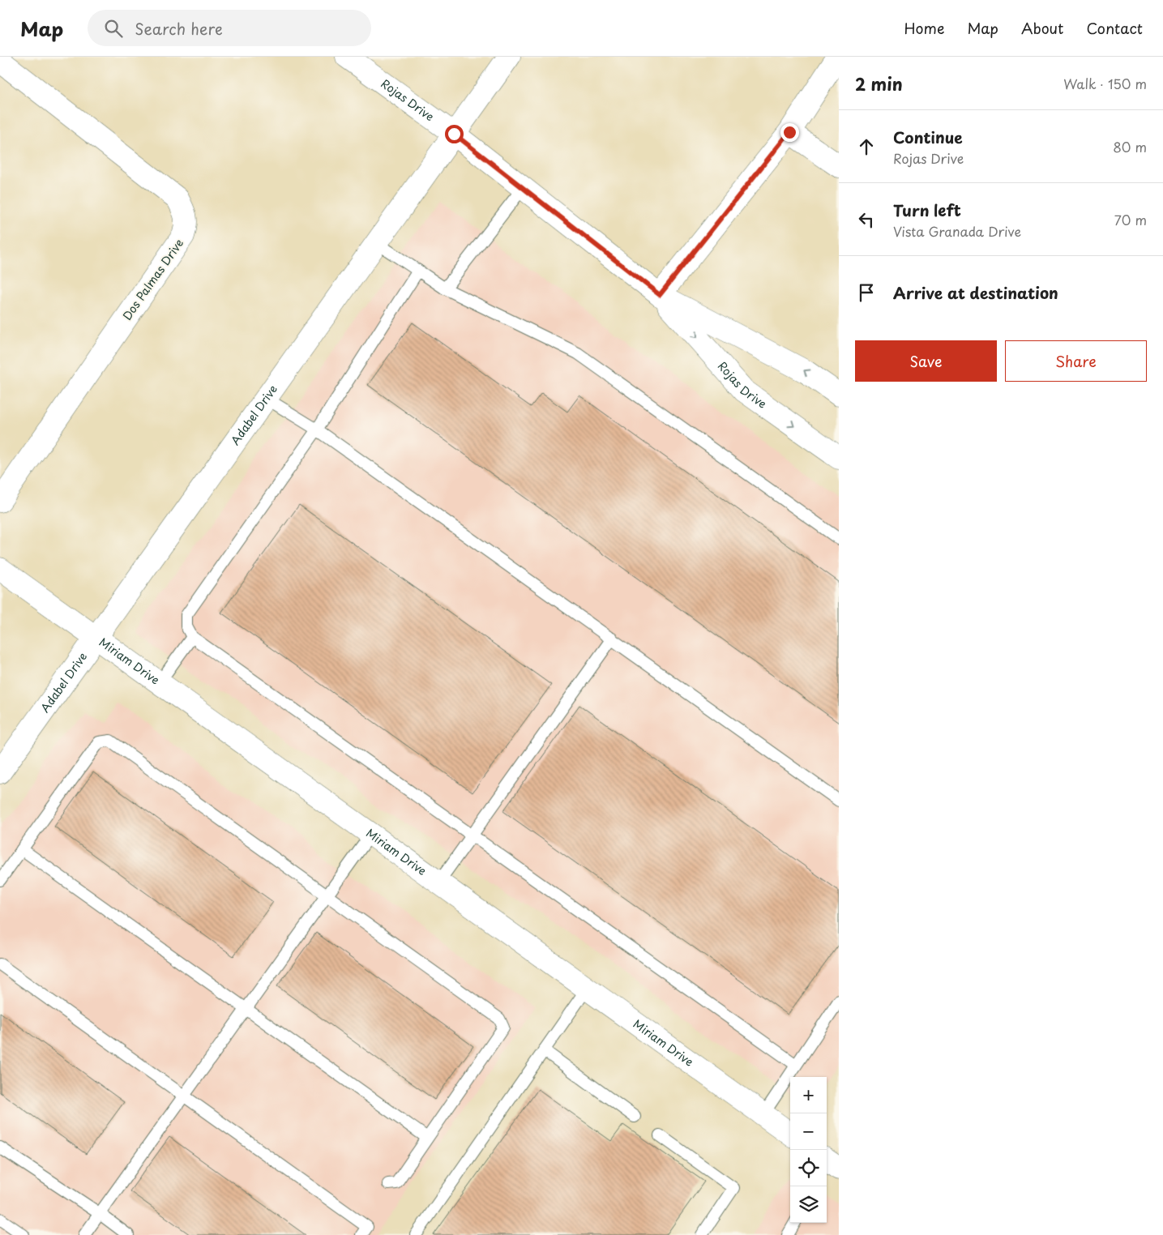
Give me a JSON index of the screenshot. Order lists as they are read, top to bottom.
{
  "streets": {
    "street": [
      "Rojas Drive",
      "Dos Palmas Drive",
      "Adabel Drive",
      "Miriam Drive"
    ]
  },
  "crossings": [
    ["Rojas Drive", "Adabel Drive"],
    ["Adabel Drive", "Miriam Drive"]
  ],
  "page": {
    "header": "Map",
    "search": "Search here",
    "nav": [
      "Home",
      "Map",
      "About",
      "Contact"
    ],
    "heading": ["2 min", "Walk · 150 m"],
    "list": [
      ["Continue", "Rojas Drive", "80 m"],
      ["Turn left", "Vista Granada Drive", "70 m"],
      "Arrive at destination"
    ],
    "buttons": ["Save", "Share"],
    "map_buttons": ["+", "−"]
  }
}
